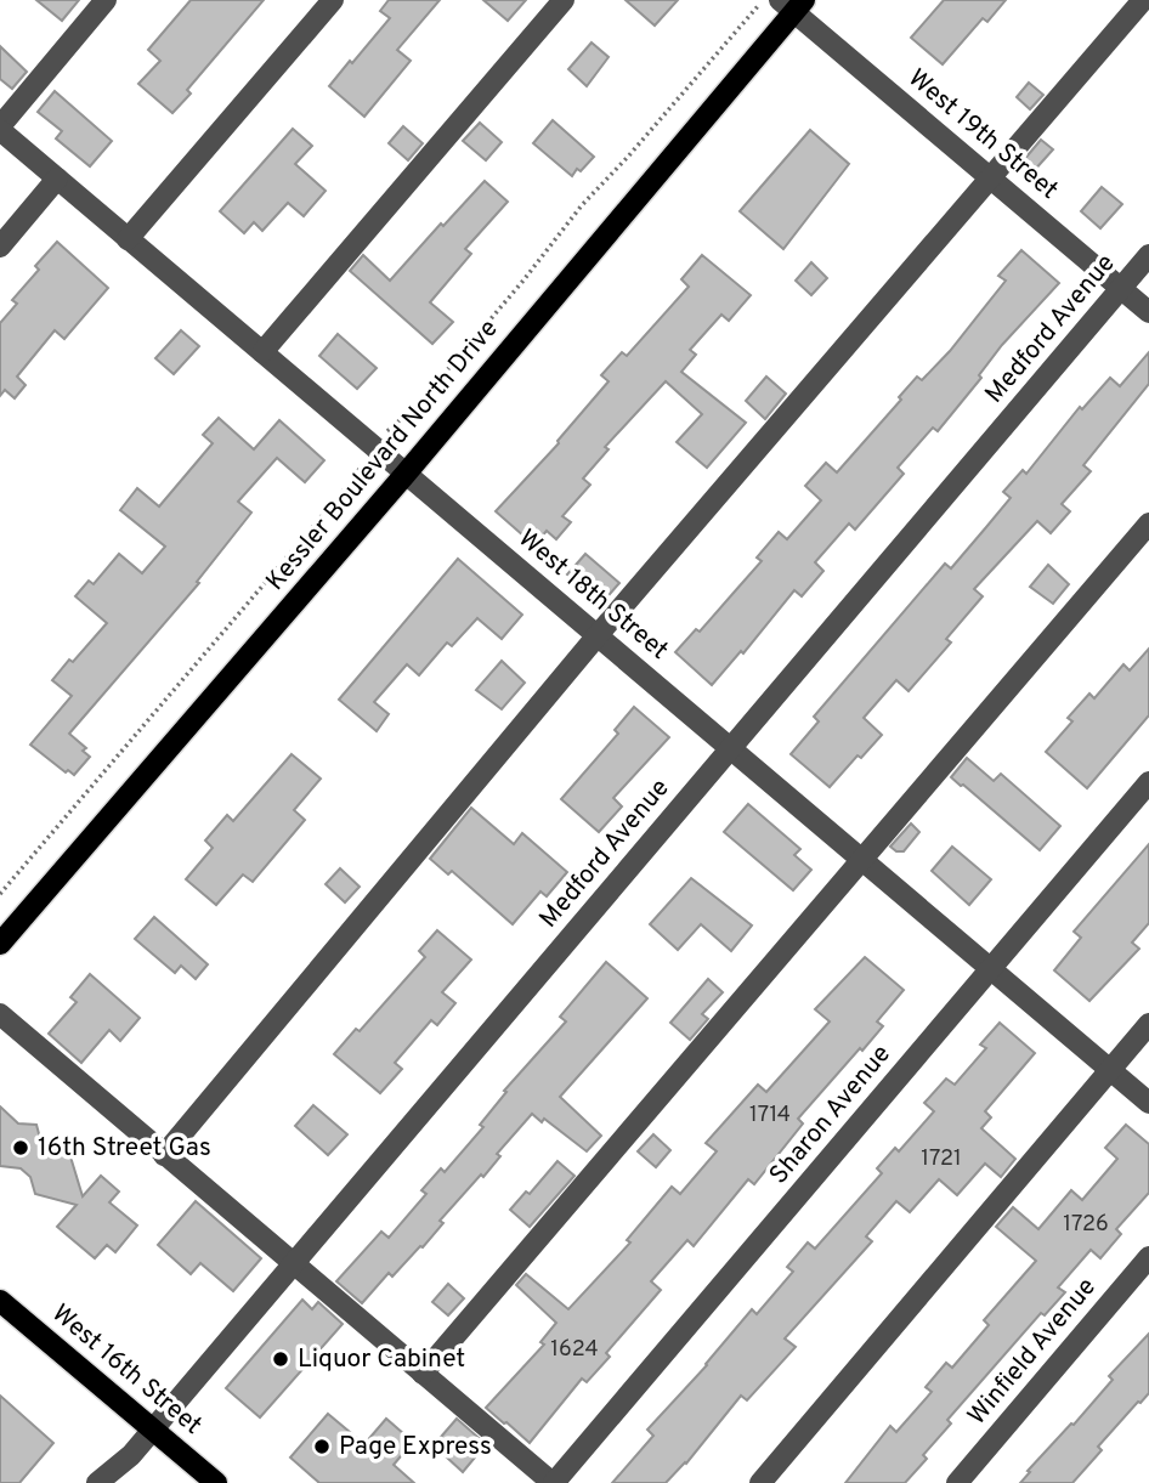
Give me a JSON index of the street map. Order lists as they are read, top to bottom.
{
  "streets": {
    "main road": ["Kessler Boulevard North Drive", "West 16th Street"],
    "street": [
      "West 19th Street",
      "Medford Avenue",
      "West 18th Street",
      "Sharon Avenue",
      "Winfield Avenue"
    ]
  },
  "crossings": [
    ["West 19th Street", "Medford Avenue"],
    ["West 19th Street", "Kessler Boulevard North Drive"],
    ["Medford Avenue", "West 18th Street"],
    ["Medford Avenue", "West 16th Street"],
    ["Kessler Boulevard North Drive", "West 18th Street"],
    ["West 18th Street", "Sharon Avenue"]
  ],
  "places": ["16th Street Gas", "Liquor Cabinet", "Page Express"],
  "house_numbers": [
    "1714",
    "1721",
    "1726",
    "1624"
  ]
}
